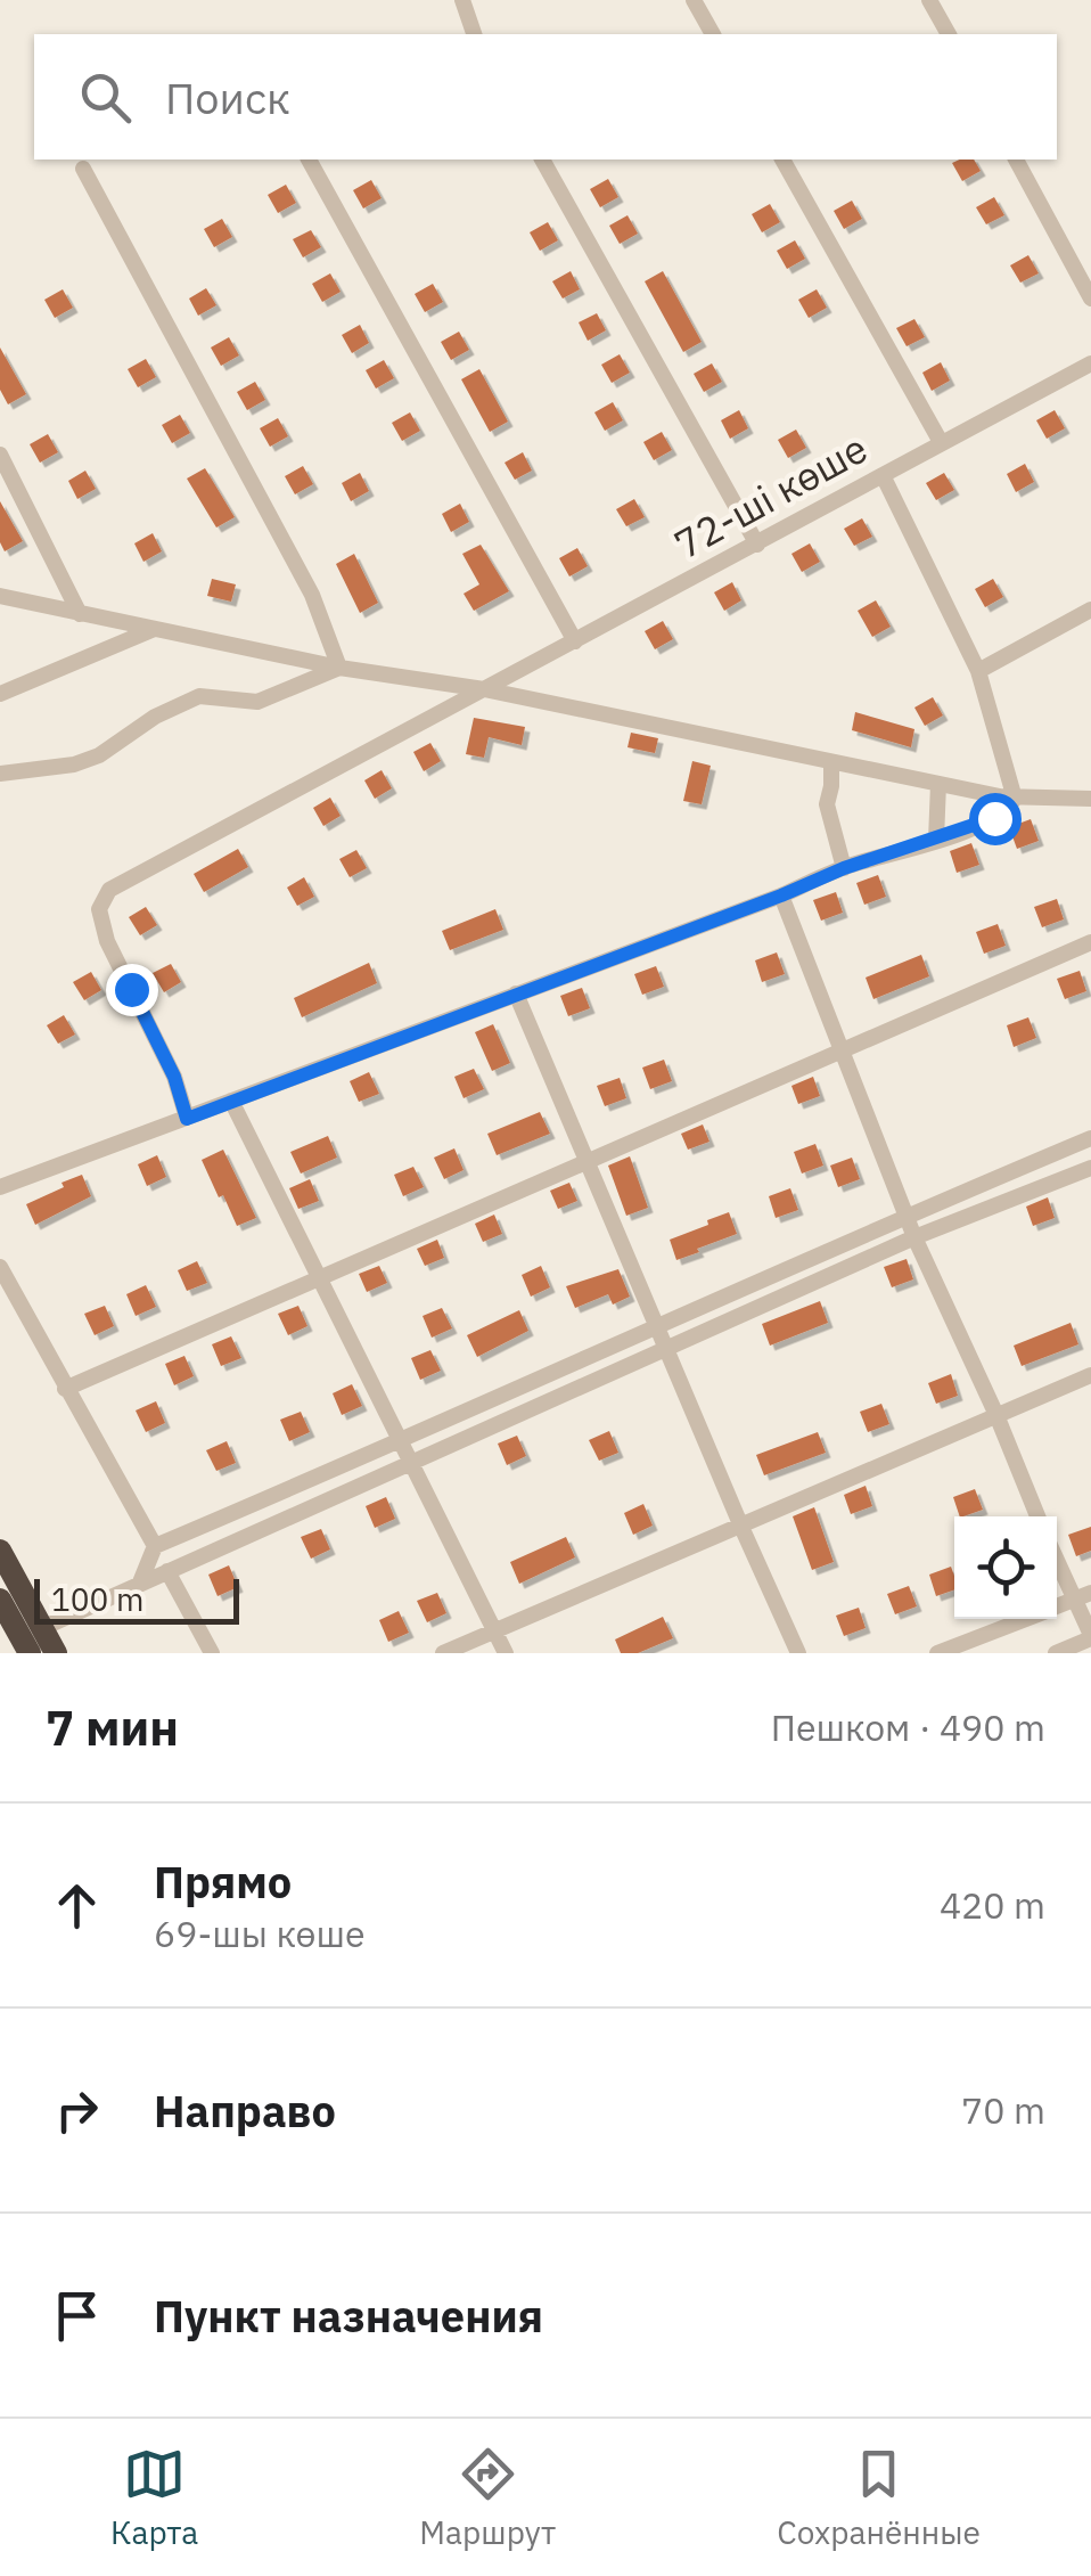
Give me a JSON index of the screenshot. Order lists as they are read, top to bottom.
{
  "streets": {
    "street": ["72-ші көше"]
  },
  "scale_bar": "100 m",
  "page": {
    "search": "Поиск",
    "scale": "100 m",
    "heading": ["7 мин", "Пешком · 490 m"],
    "list": [
      ["Прямо", "69-шы көше", "420 m"],
      ["Направо", "70 m"],
      "Пункт назначения"
    ],
    "nav": ["Карта", "Маршрут", "Сохранённые"]
  }
}
